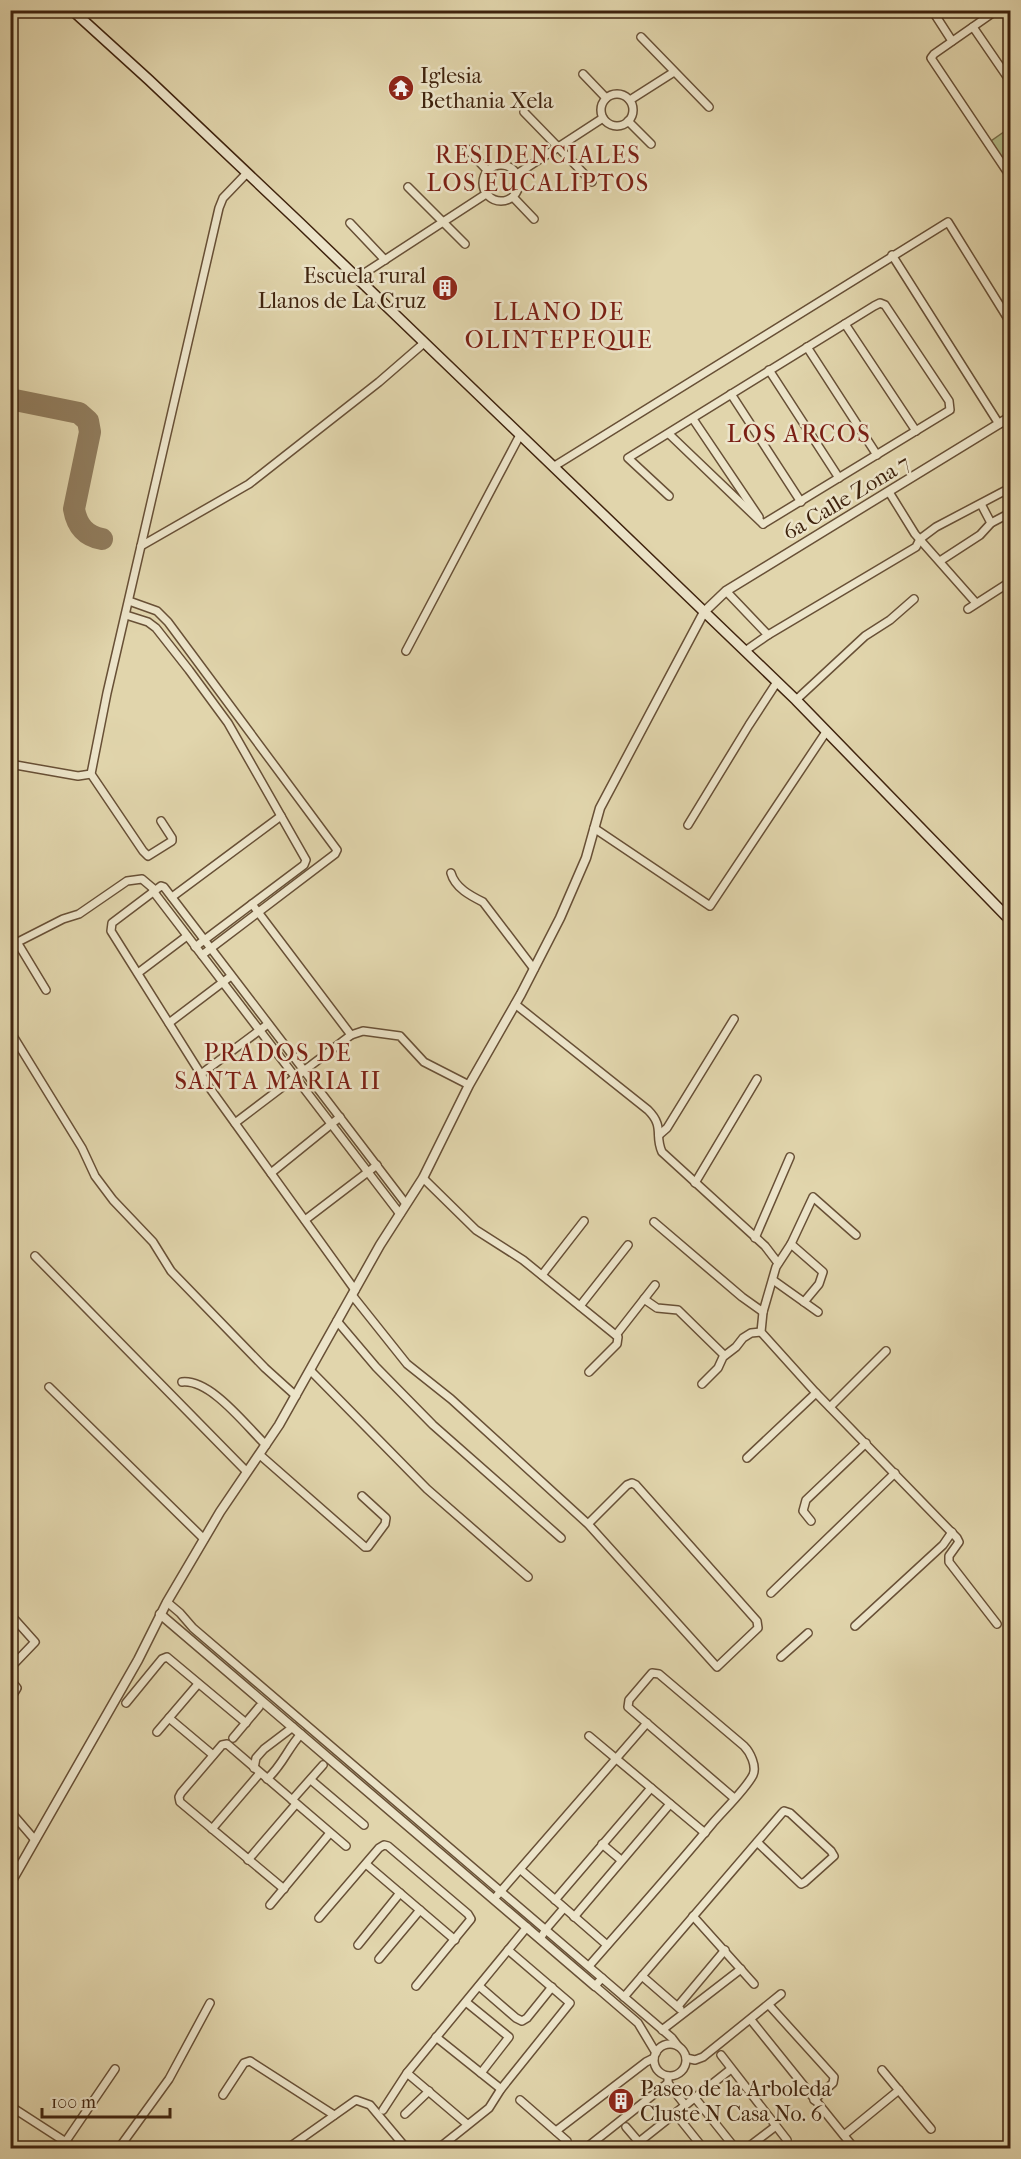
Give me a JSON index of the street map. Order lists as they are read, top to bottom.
{
  "streets": {
    "street": ["6a Calle Zona 7"]
  },
  "districts": [
    "RESIDENCIALES LOS EUCALIPTOS",
    "LLANO DE OLINTEPEQUE",
    "LOS ARCOS",
    "PRADOS DE SANTA MARIA II"
  ],
  "places": {
    "temple": ["Iglesia Bethania Xela"],
    "building": ["Escuela rural Llanos de La Cruz", "Paseo de la Arboleda Cluste N Casa No. 6"]
  },
  "scale_bar": "100 m"
}
